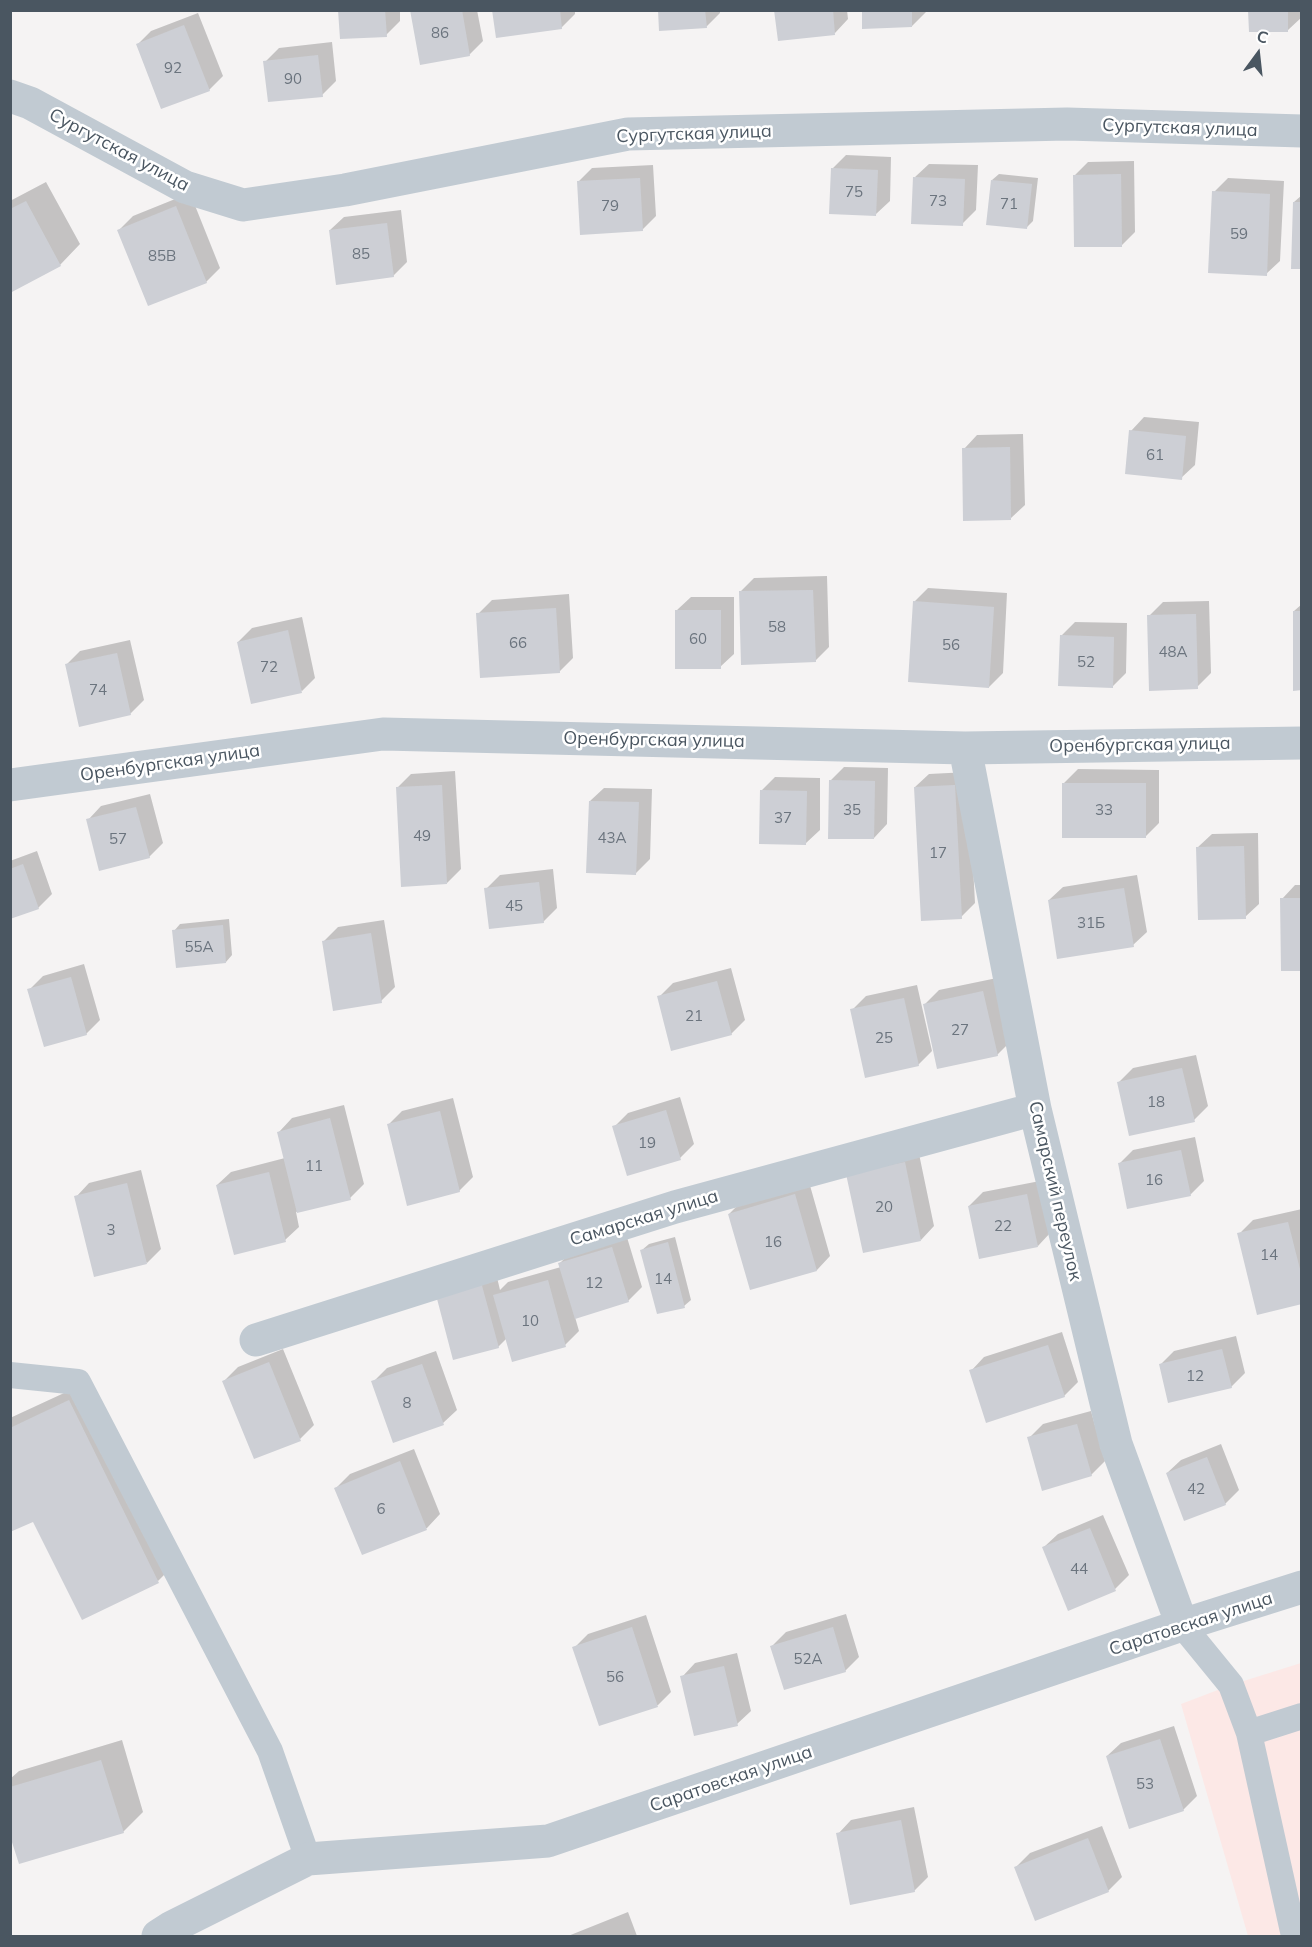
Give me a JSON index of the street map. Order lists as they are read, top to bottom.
{
  "streets": {
    "street": [
      "Сургутская улица",
      "Оренбургская улица",
      "Самарский переулок",
      "Самарская улица",
      "Саратовская улица"
    ]
  },
  "crossings": [
    ["Оренбургская улица", "Самарский переулок"],
    ["Самарский переулок", "Самарская улица"],
    ["Самарский переулок", "Саратовская улица"]
  ],
  "house_numbers": [
    "86",
    "92",
    "90",
    "75",
    "73",
    "71",
    "79",
    "59",
    "85",
    "85В",
    "61",
    "58",
    "60",
    "66",
    "56",
    "48А",
    "52",
    "72",
    "74",
    "35",
    "33",
    "37",
    "49",
    "43А",
    "57",
    "17",
    "45",
    "31Б",
    "55А",
    "21",
    "27",
    "25",
    "18",
    "19",
    "11",
    "16",
    "20",
    "22",
    "3",
    "16",
    "14",
    "14",
    "12",
    "10",
    "12",
    "8",
    "42",
    "6",
    "44",
    "52А",
    "56",
    "53"
  ],
  "north": "top"
}
